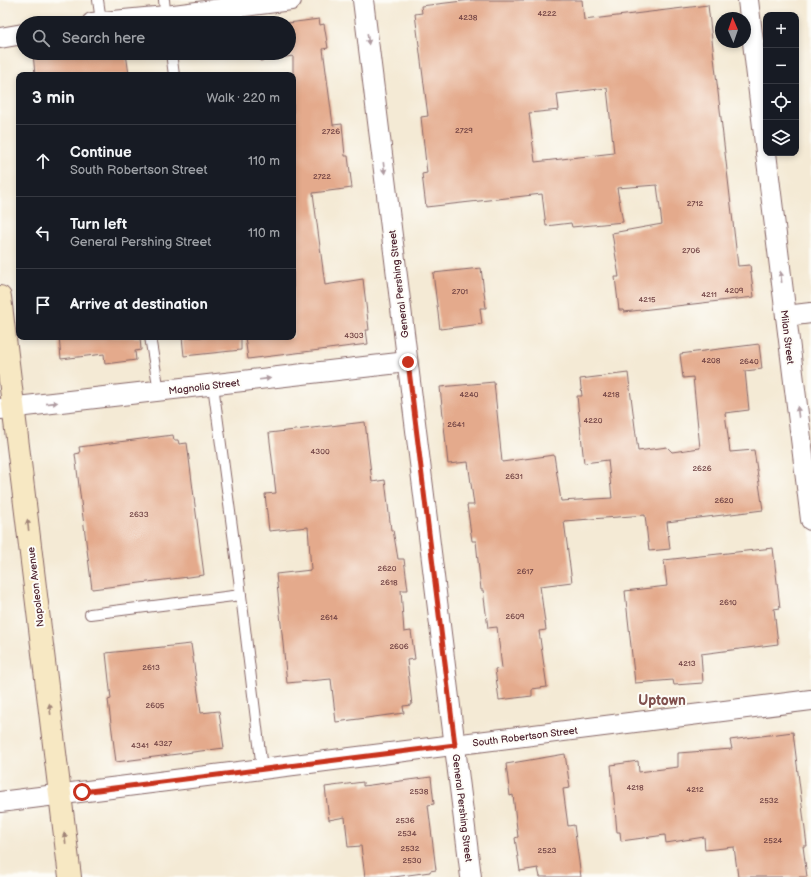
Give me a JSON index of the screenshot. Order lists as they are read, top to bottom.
{
  "streets": {
    "main road": ["Napoleon Avenue"],
    "street": [
      "General Pershing Street",
      "Milan Street",
      "Magnolia Street",
      "South Robertson Street"
    ]
  },
  "crossings": [
    ["General Pershing Street", "Magnolia Street"],
    ["General Pershing Street", "South Robertson Street"],
    ["Magnolia Street", "Napoleon Avenue"],
    ["Napoleon Avenue", "South Robertson Street"]
  ],
  "one_way": [
    "General Pershing Street",
    "Milan Street",
    "Magnolia Street",
    "Napoleon Avenue"
  ],
  "districts": ["Uptown"],
  "house_numbers": [
    "4222",
    "4238",
    "2729",
    "2726",
    "2722",
    "2712",
    "2706",
    "4209",
    "2701",
    "4211",
    "4215",
    "4303",
    "4208",
    "2640",
    "4240",
    "4218",
    "4220",
    "2641",
    "4300",
    "2626",
    "2631",
    "2620",
    "2633",
    "2620",
    "2617",
    "2618",
    "2610",
    "2609",
    "2614",
    "2606",
    "4213",
    "2613",
    "2605",
    "4327",
    "4341",
    "4218",
    "4212",
    "2538",
    "2532",
    "2536",
    "2534",
    "2524",
    "2532",
    "2523",
    "2530"
  ],
  "north": "top",
  "page": {
    "map_buttons": ["+", "−"],
    "search": "Search here",
    "heading": ["3 min", "Walk · 220 m"],
    "list": [
      ["Continue", "South Robertson Street", "110 m"],
      ["Turn left", "General Pershing Street", "110 m"],
      "Arrive at destination"
    ]
  }
}
